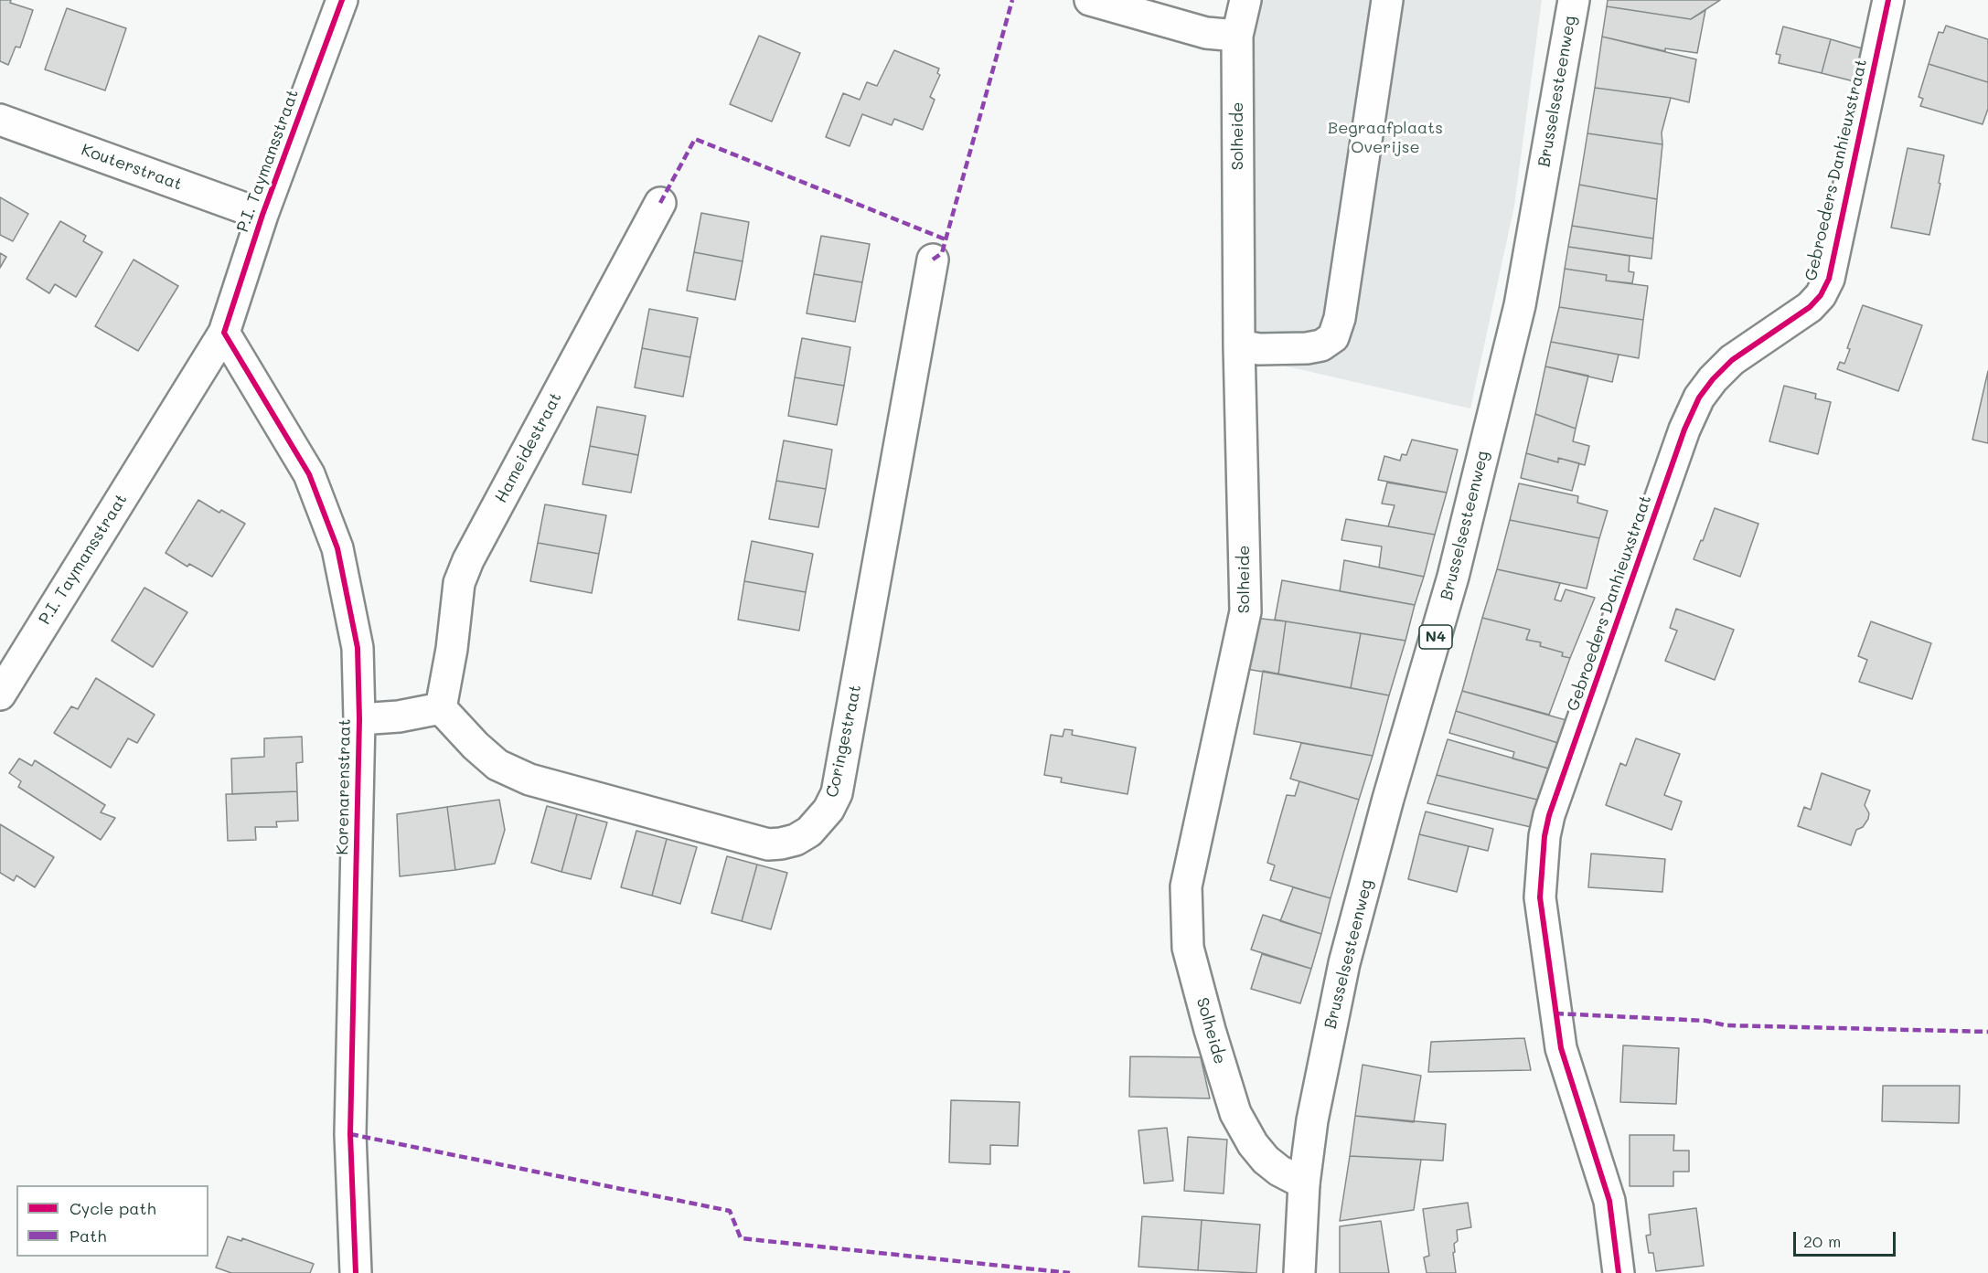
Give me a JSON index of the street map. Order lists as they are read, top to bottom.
{
  "streets": {
    "street": [
      "Brusselsesteenweg",
      "Solheide",
      "P.I. Taymansstraat",
      "Kouterstraat",
      "Gebroeders Danhieuxstraat",
      "Hameidestraat",
      "N4",
      "Coringestraat",
      "Korenarenstraat"
    ]
  },
  "crossings": [
    ["Brusselsesteenweg", "Solheide"],
    ["P.I. Taymansstraat", "Kouterstraat"],
    ["P.I. Taymansstraat", "Korenarenstraat"],
    ["Hameidestraat", "Coringestraat"]
  ],
  "parks": ["Begraafplaats Overijse"],
  "legend": ["Cycle path", "Path"],
  "scale_bar": "20 m"
}
